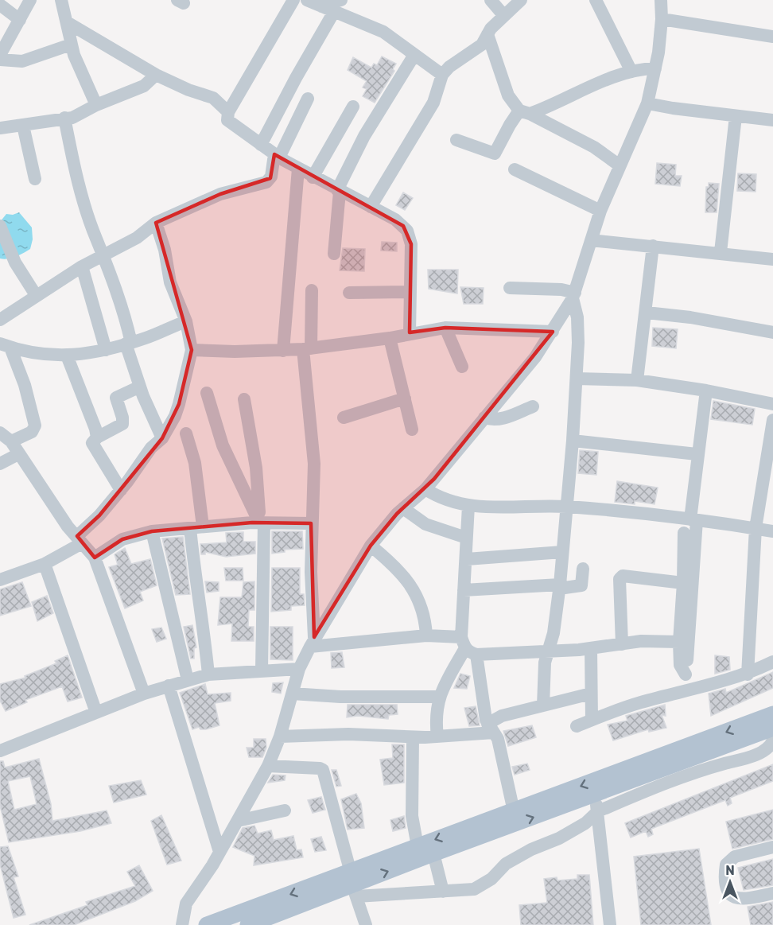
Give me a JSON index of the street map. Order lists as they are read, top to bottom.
{
  "north": "top"
}
